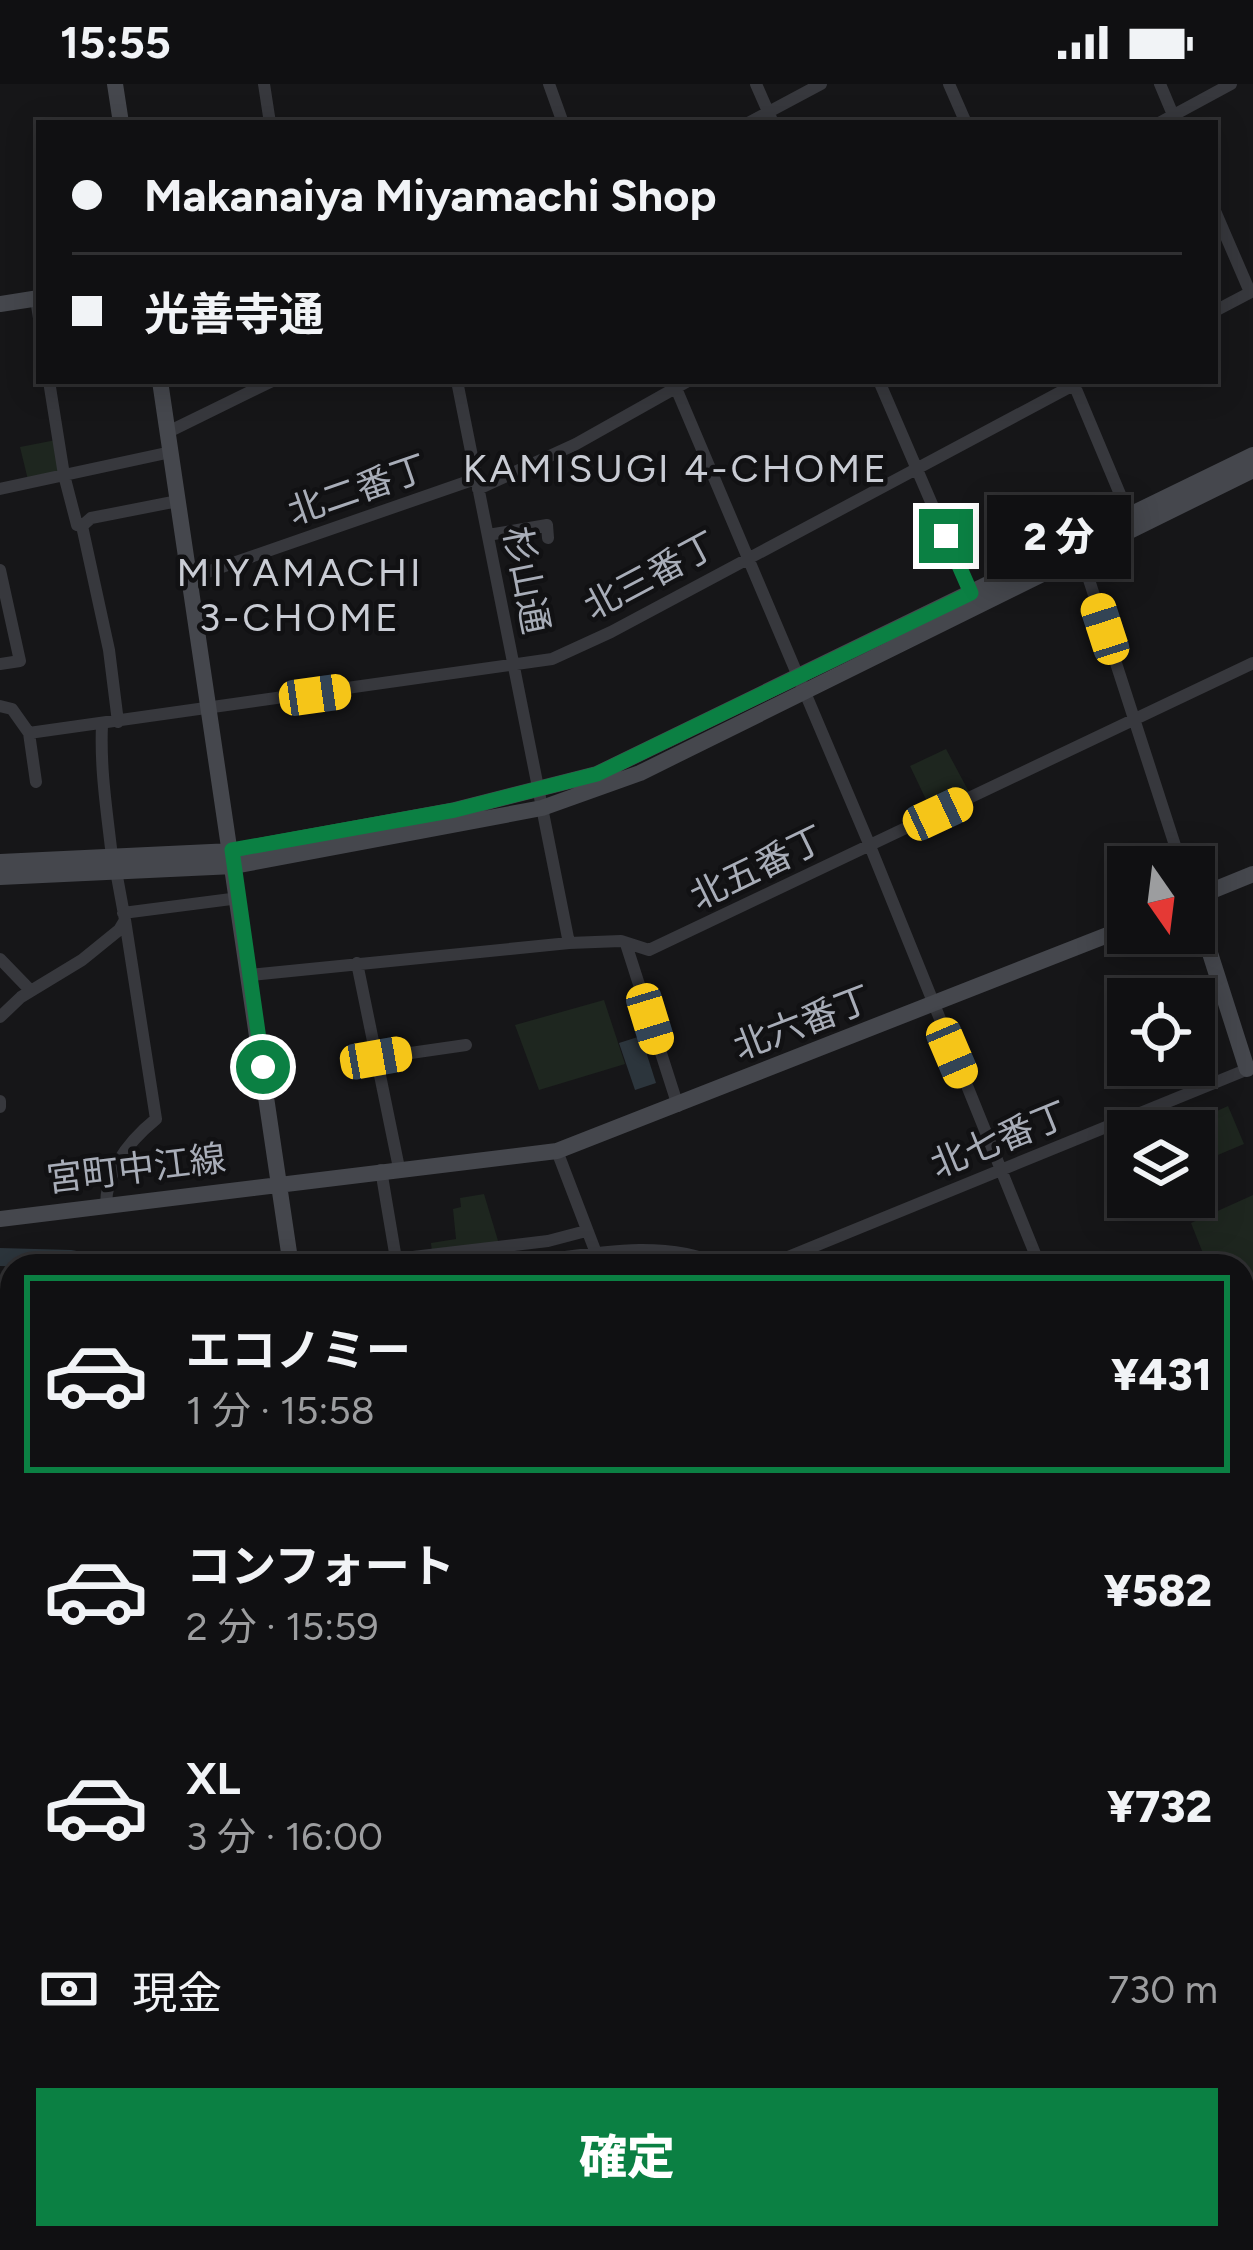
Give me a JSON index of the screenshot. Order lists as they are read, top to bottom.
{
  "streets": {
    "street": [
      "北二番丁",
      "北三番丁",
      "杉山通",
      "北五番丁",
      "北六番丁",
      "北七番丁",
      "宮町中江線"
    ]
  },
  "crossings": [
    ["北二番丁", "杉山通"],
    ["北三番丁", "杉山通"],
    ["杉山通", "北五番丁"],
    ["北六番丁", "宮町中江線"]
  ],
  "districts": ["KAMISUGI 4-CHOME", "MIYAMACHI 3-CHOME"],
  "north": "bottom",
  "page": {
    "status": "15:55",
    "banner": ["Makanaiya Miyamachi Shop", "光善寺通"],
    "bubble": "2 分",
    "list": [
      {
        "name": "エコノミー",
        "note": "1 分 · 15:58",
        "value": "¥431"
      },
      {
        "name": "コンフォート",
        "note": "2 分 · 15:59",
        "value": "¥582"
      },
      {
        "name": "XL",
        "note": "3 分 · 16:00",
        "value": "¥732"
      }
    ],
    "pay": ["現金", "730 m"],
    "buttons": "確定"
  }
}
